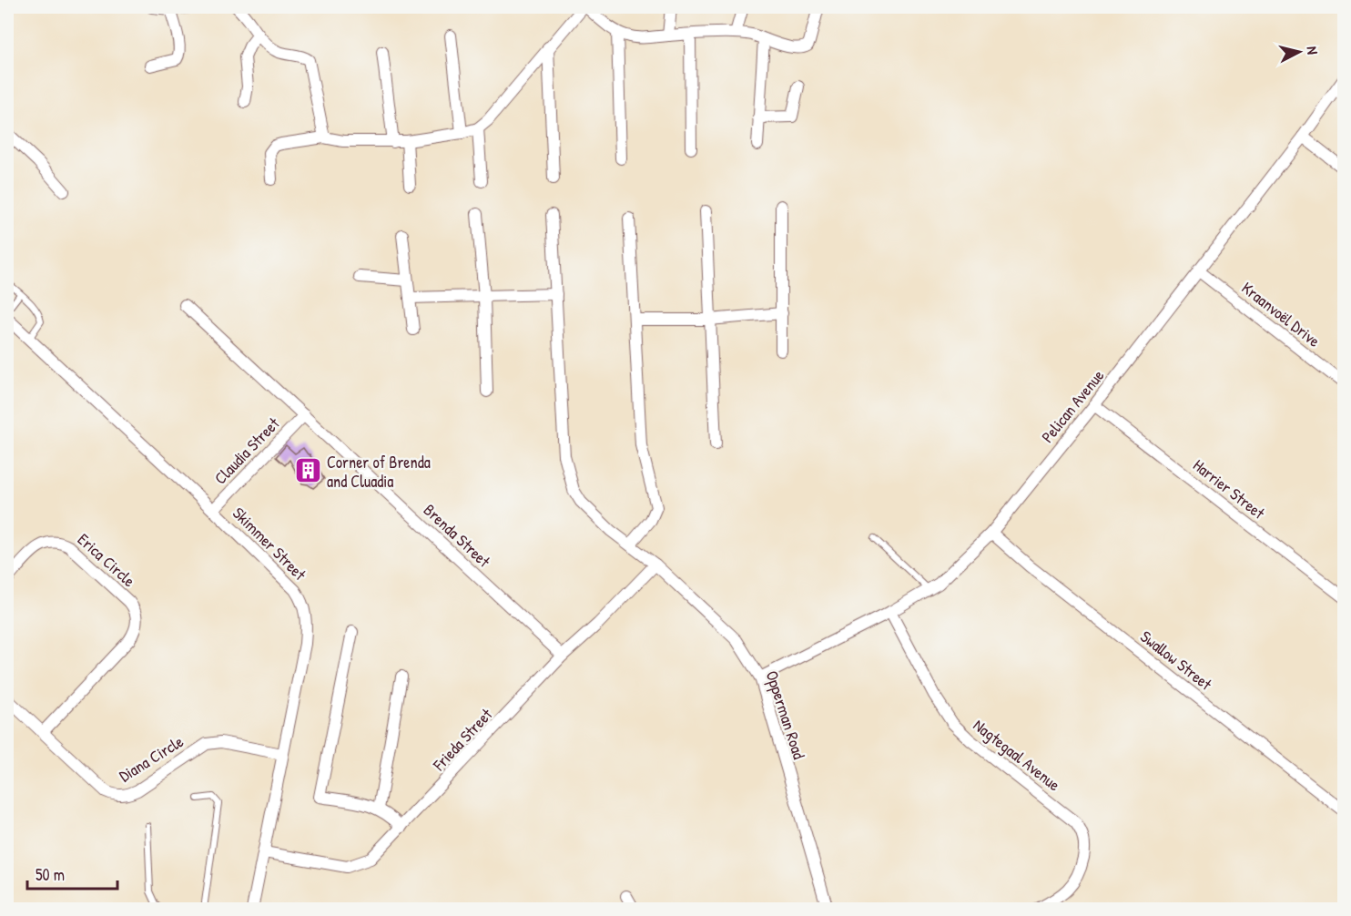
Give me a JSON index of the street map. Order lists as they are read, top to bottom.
{
  "streets": {
    "street": [
      "Kraanvoël Drive",
      "Pelican Avenue",
      "Claudia Street",
      "Harrier Street",
      "Brenda Street",
      "Skimmer Street",
      "Erica Circle",
      "Swallow Street",
      "Opperman Road",
      "Frieda Street",
      "Nagtegaal Avenue",
      "Diana Circle"
    ]
  },
  "crossings": [
    ["Kraanvoël Drive", "Pelican Avenue"],
    ["Pelican Avenue", "Harrier Street"],
    ["Pelican Avenue", "Swallow Street"],
    ["Pelican Avenue", "Opperman Road"],
    ["Pelican Avenue", "Nagtegaal Avenue"],
    ["Claudia Street", "Brenda Street"],
    ["Claudia Street", "Skimmer Street"],
    ["Brenda Street", "Frieda Street"],
    ["Skimmer Street", "Frieda Street"],
    ["Skimmer Street", "Diana Circle"],
    ["Erica Circle", "Diana Circle"],
    ["Opperman Road", "Frieda Street"]
  ],
  "places": {
    "building": ["Corner of Brenda and Cluadia"]
  },
  "scale_bar": "50 m",
  "north": "right"
}
